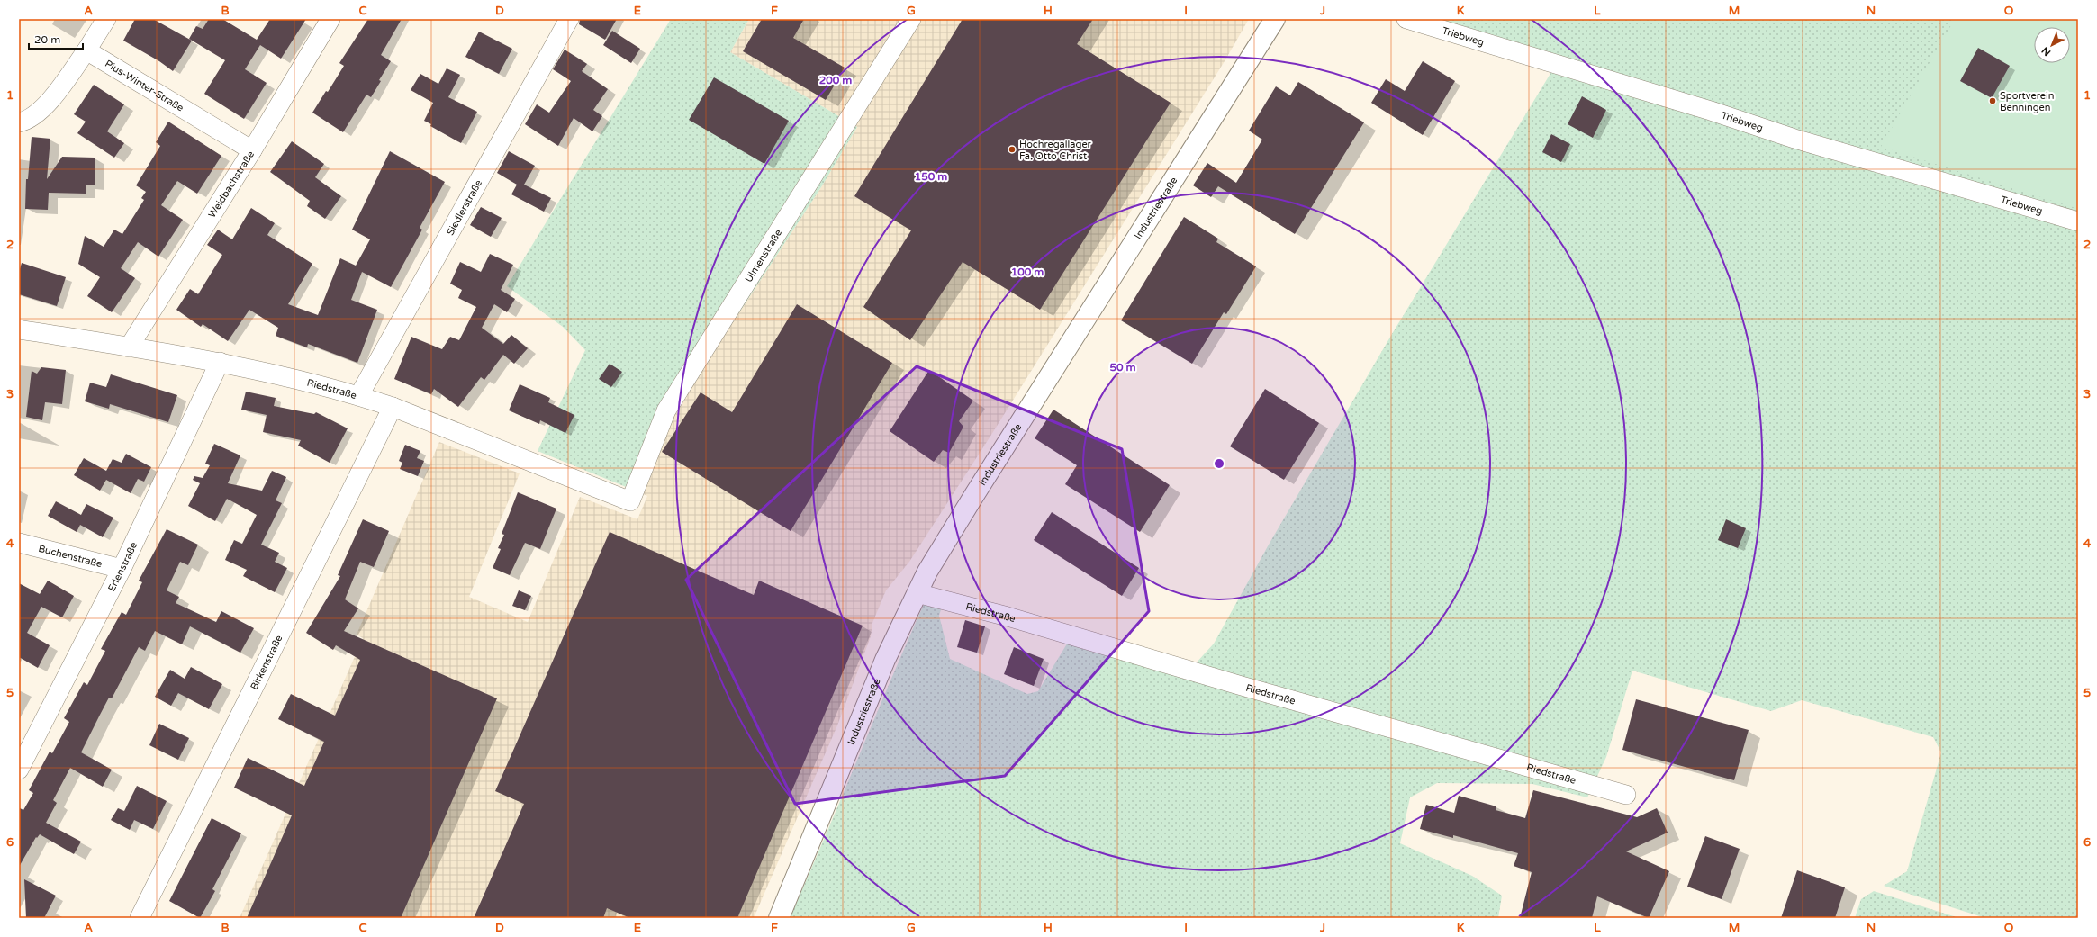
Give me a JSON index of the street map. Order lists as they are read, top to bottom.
{
  "streets": {
    "street": [
      "Triebweg",
      "Pius-Winter-Straße",
      "Weidbachstraße",
      "Siedlerstraße",
      "Industriestraße",
      "Ulmenstraße",
      "Riedstraße",
      "Buchenstraße",
      "Erlenstraße",
      "Birkenstraße"
    ]
  },
  "crossings": [
    ["Pius-Winter-Straße", "Weidbachstraße"],
    ["Weidbachstraße", "Riedstraße"],
    ["Siedlerstraße", "Riedstraße"],
    ["Industriestraße", "Riedstraße"],
    ["Ulmenstraße", "Riedstraße"],
    ["Riedstraße", "Erlenstraße"],
    ["Riedstraße", "Birkenstraße"],
    ["Buchenstraße", "Erlenstraße"]
  ],
  "places": ["Sportverein Benningen", "Hochregallager Fa. Otto Christ"],
  "scale_bar": "20 m",
  "north": "bottom left",
  "grid": {
    "columns": [
      "A",
      "B",
      "C",
      "D",
      "E",
      "F",
      "G",
      "H",
      "I",
      "J",
      "K",
      "L",
      "M",
      "N",
      "O"
    ],
    "rows": [
      "1",
      "2",
      "3",
      "4",
      "5",
      "6"
    ]
  },
  "rings": [
    "200 m",
    "150 m",
    "100 m",
    "50 m"
  ]
}
